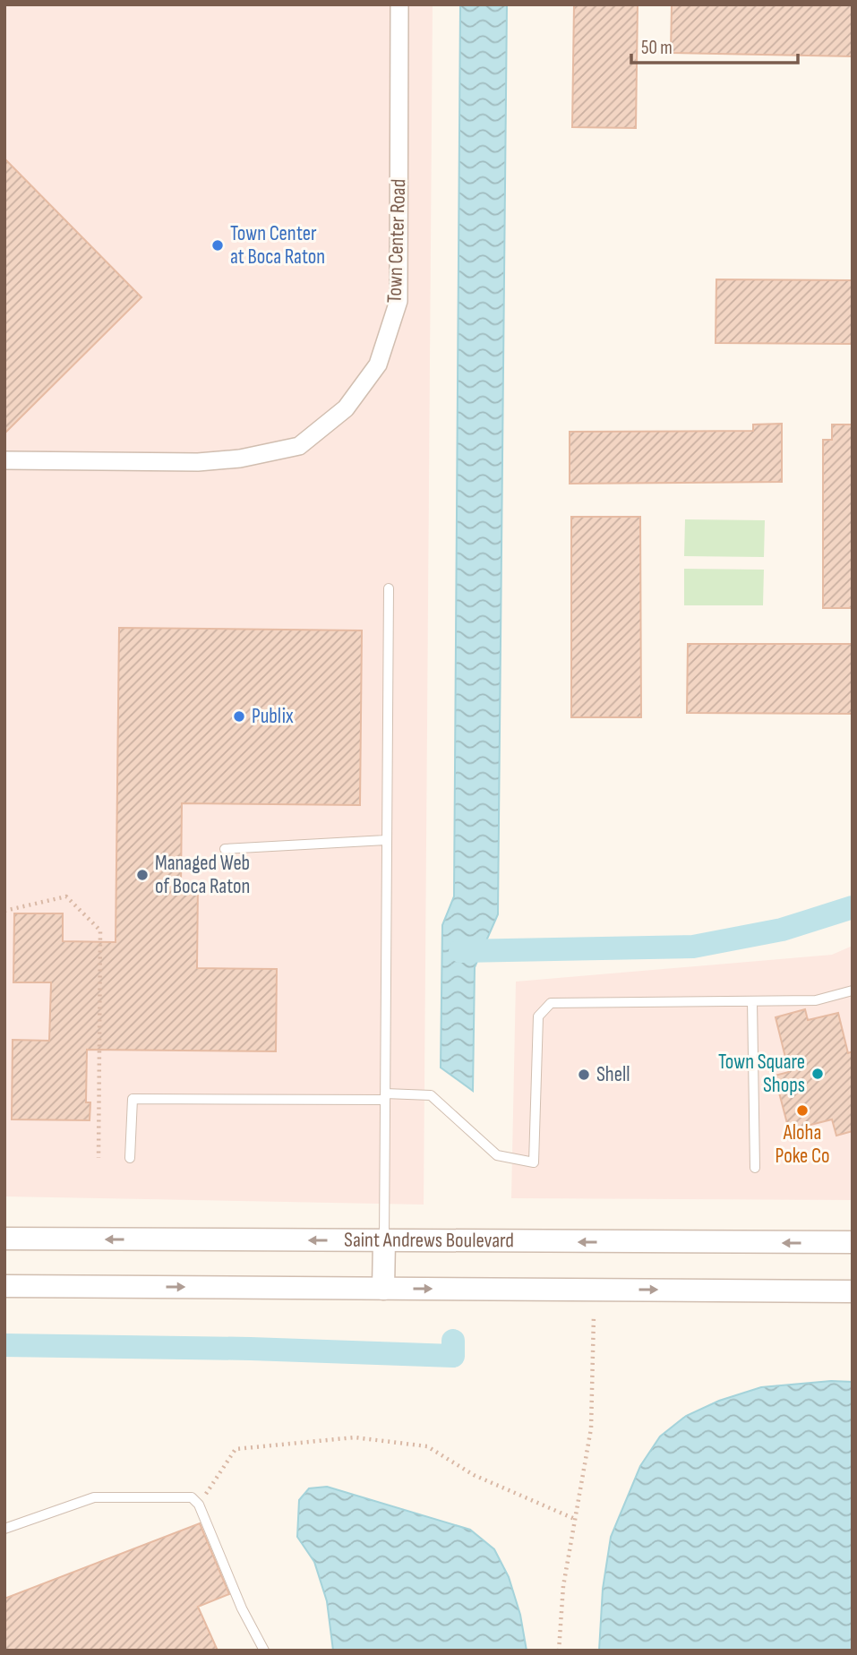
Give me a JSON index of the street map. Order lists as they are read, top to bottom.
{
  "streets": {
    "street": ["Town Center Road", "Saint Andrews Boulevard"]
  },
  "places": [
    "Town Center at Boca Raton",
    "Publix",
    "Managed Web of Boca Raton",
    "Town Square Shops",
    "Shell",
    "Aloha Poke Co"
  ],
  "scale_bar": "50 m"
}
